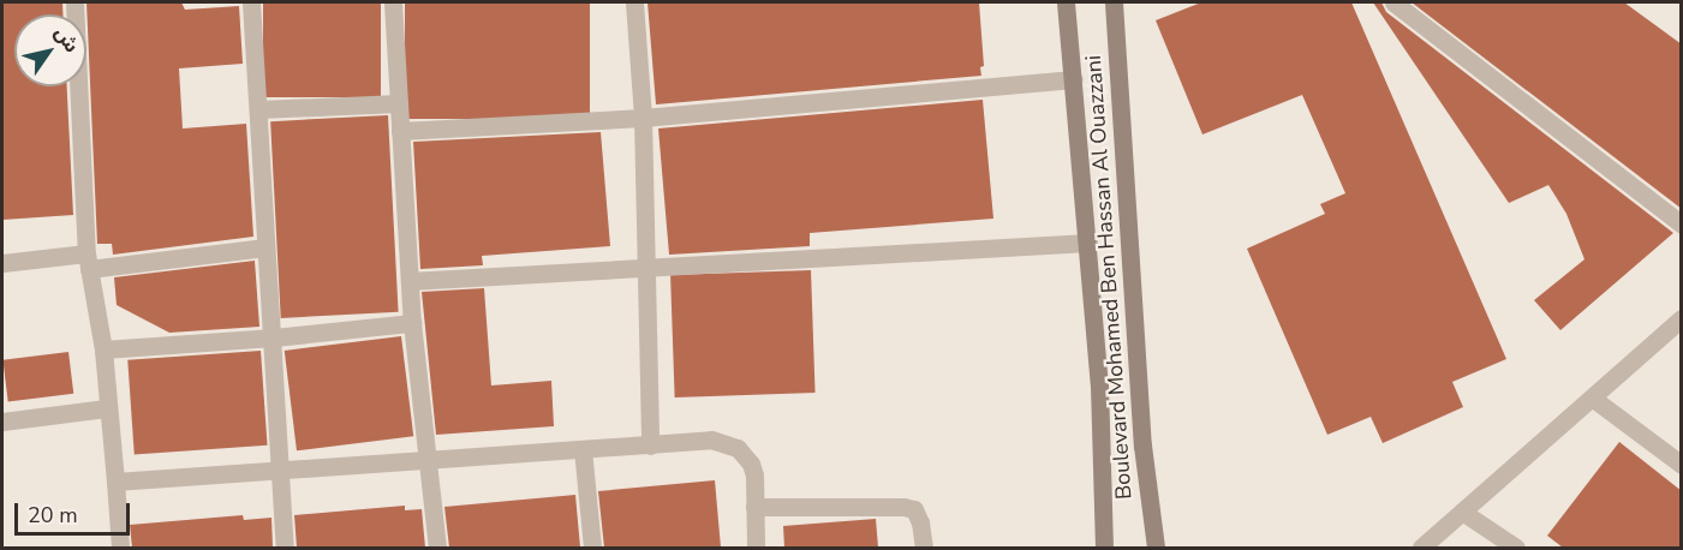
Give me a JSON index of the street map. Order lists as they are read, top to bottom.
{
  "streets": {
    "street": ["Boulevard Mohamed Ben Hassan Al Ouazzani"]
  },
  "scale_bar": "20 m",
  "north": "top right"
}
